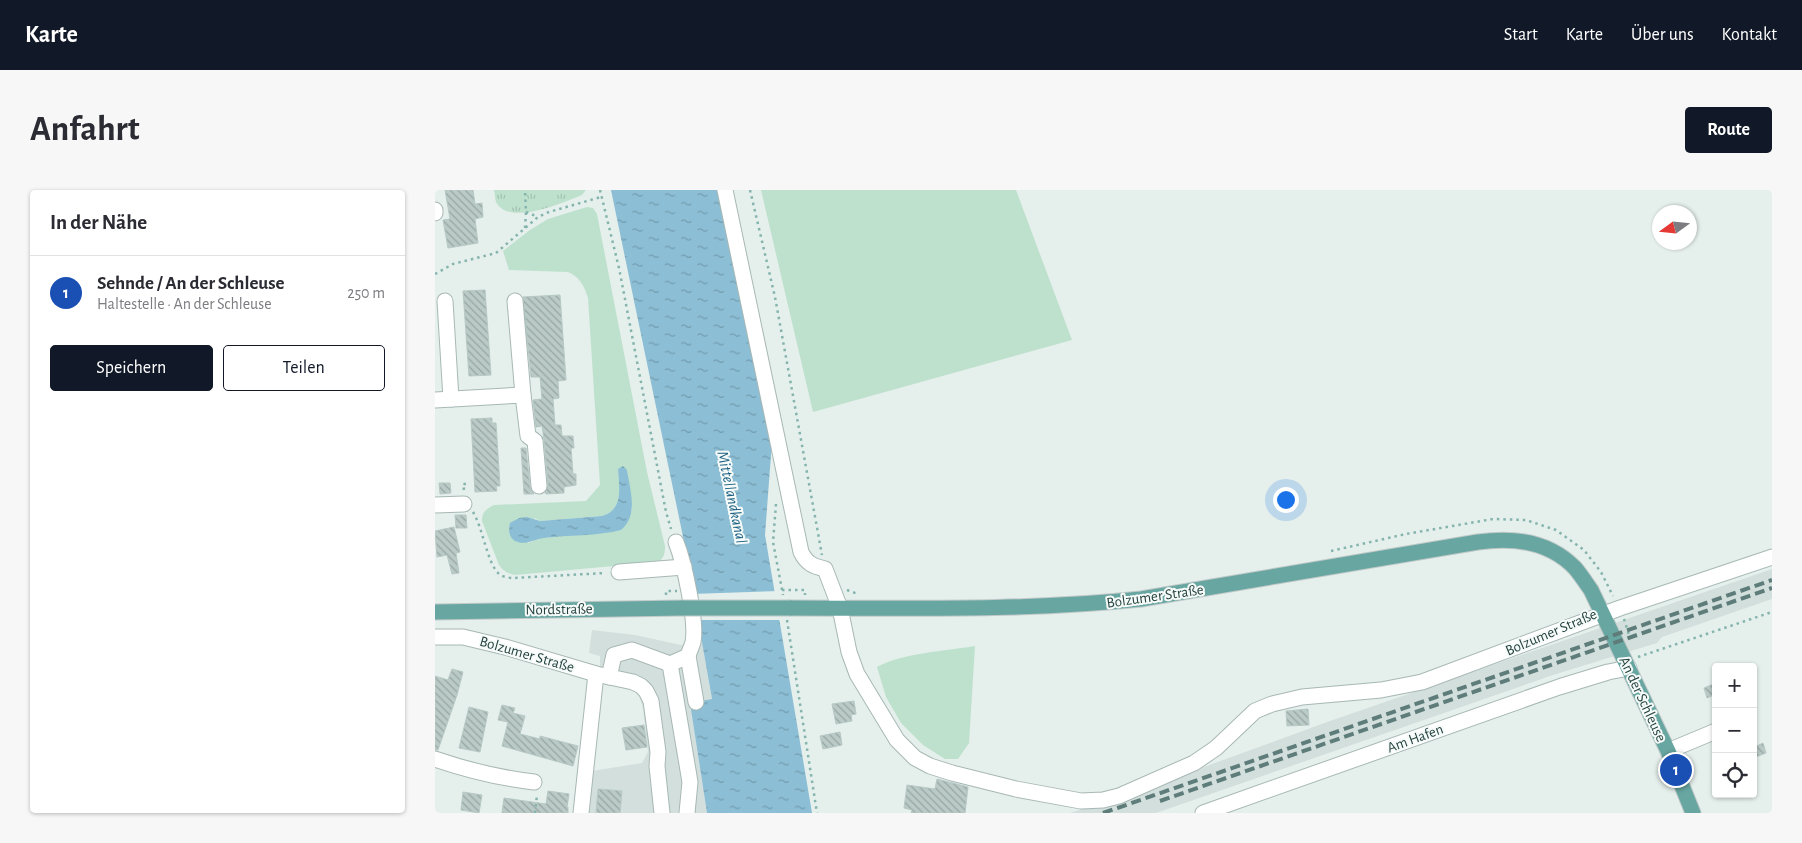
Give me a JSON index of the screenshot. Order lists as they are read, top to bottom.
{
  "streets": {
    "main road": ["Bolzumer Straße", "Nordstraße", "An der Schleuse"],
    "street": ["Am Hafen"]
  },
  "crossings": [
    ["Bolzumer Straße", "Nordstraße"],
    ["Bolzumer Straße", "An der Schleuse"],
    ["An der Schleuse", "Am Hafen"]
  ],
  "water": ["Mittellandkanal"],
  "north": "left",
  "page": {
    "header": "Karte",
    "nav": [
      "Start",
      "Karte",
      "Über uns",
      "Kontakt"
    ],
    "buttons": [
      "Route",
      ["Speichern", "Teilen"]
    ],
    "title": "Anfahrt",
    "heading": "In der Nähe",
    "list": [
      {
        "mark": "1",
        "name": "Sehnde / An der Schleuse",
        "note": "Haltestelle · An der Schleuse",
        "value": "250 m"
      }
    ],
    "map_buttons": ["+", "−"],
    "pins": "1"
  }
}
